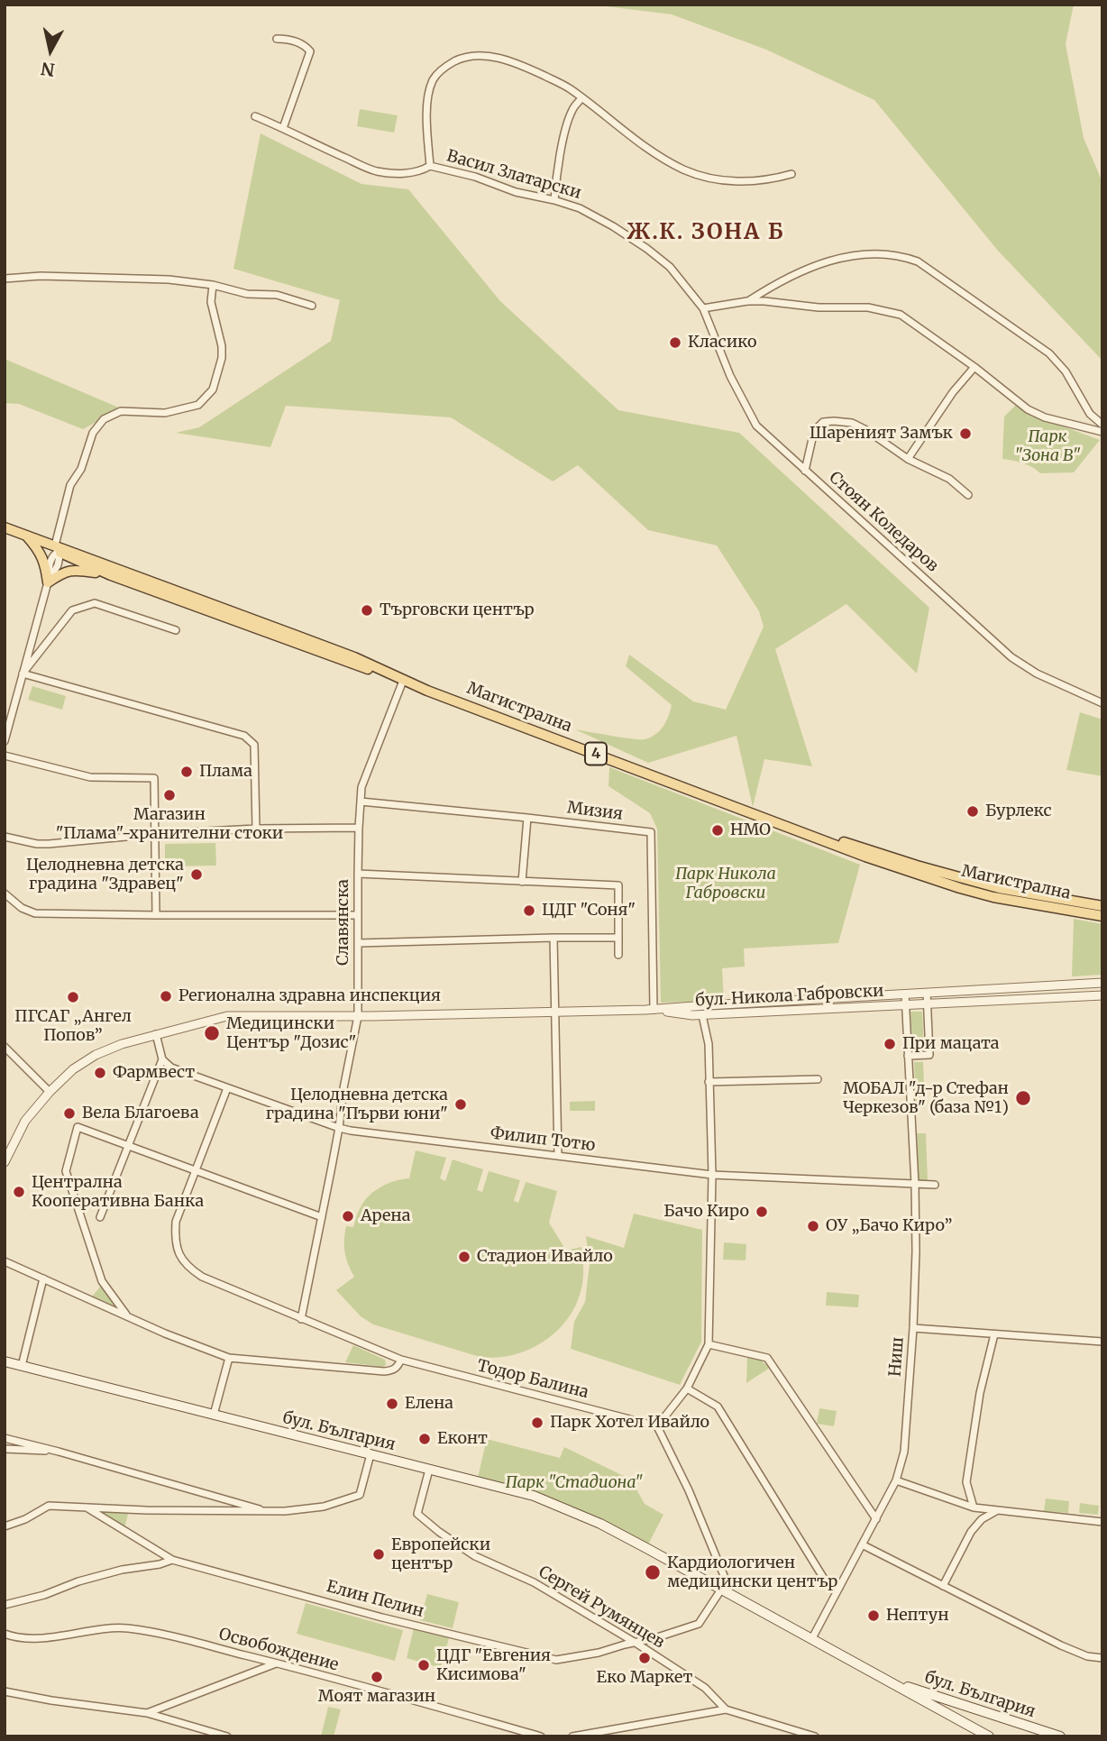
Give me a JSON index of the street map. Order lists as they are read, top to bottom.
{
  "streets": {
    "main road": ["Магистрална", "4", "бул. България"],
    "street": [
      "Васил Златарски",
      "Стоян Коледаров",
      "Мизия",
      "Славянска",
      "бул. Никола Габровски",
      "Филип Тотю",
      "Ниш",
      "Тодор Балина",
      "Елин Пелин",
      "Сергей Румянцев",
      "Освобождение"
    ]
  },
  "crossings": [
    ["Васил Златарски", "Стоян Коледаров"],
    ["Магистрална", "Славянска"],
    ["Мизия", "Славянска"],
    ["Мизия", "бул. Никола Габровски"],
    ["Славянска", "бул. Никола Габровски"],
    ["Славянска", "Филип Тотю"],
    ["Славянска", "Тодор Балина"],
    ["бул. Никола Габровски", "Ниш"],
    ["Филип Тотю", "Ниш"],
    ["Филип Тотю", "Тодор Балина"],
    ["Ниш", "бул. България"],
    ["бул. България", "Елин Пелин"],
    ["бул. България", "Сергей Румянцев"],
    ["Елин Пелин", "Сергей Румянцев"]
  ],
  "districts": ["Ж.К. ЗОНА Б"],
  "parks": ["Парк \"Зона В\"", "Парк Никола Габровски", "Парк \"Стадиона\""],
  "places": [
    "Класико",
    "Шареният Замък",
    "Търговски център",
    "Плама",
    "Магазин \"Плама\"-хранителни стоки",
    "Бурлекс",
    "HMO",
    "Целодневна детска градина \"Здравец\"",
    "ЦДГ \"Соня\"",
    "Регионална здравна инспекция",
    "ПГСАГ „Ангел Попов”",
    "Медицински Център \"Дозис\"",
    "При мацата",
    "Фармвест",
    "МОБАЛ \"д-р Стефан Черкезов\" (база №1)",
    "Целодневна детска градина \"Първи юни\"",
    "Вела Благоева",
    "Централна Кооперативна Банка",
    "Бачо Киро",
    "Арена",
    "ОУ „Бачо Киро”",
    "Стадион Ивайло",
    "Елена",
    "Парк Хотел Ивайло",
    "Еконт",
    "Европейски център",
    "Кардиологичен медицински център",
    "Нептун",
    "Еко Маркет",
    "ЦДГ \"Евгения Кисимова\"",
    "Моят магазин"
  ],
  "north": "bottom"
}
